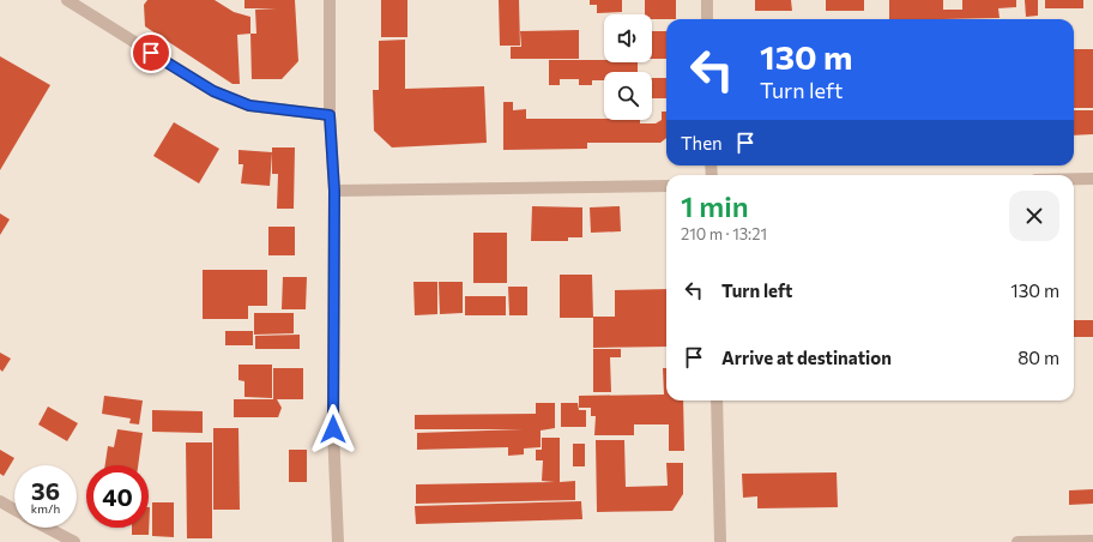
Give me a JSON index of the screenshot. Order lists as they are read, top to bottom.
{
  "page": {
    "turn": ["130 m", "Turn left"],
    "then": "Then",
    "heading": ["1 min", "210 m · 13:21"],
    "list": [
      {
        "name": "Turn left",
        "value": "130 m"
      },
      {
        "name": "Arrive at destination",
        "value": "80 m"
      }
    ],
    "speed": "36 km/h",
    "limit": "40"
  }
}
